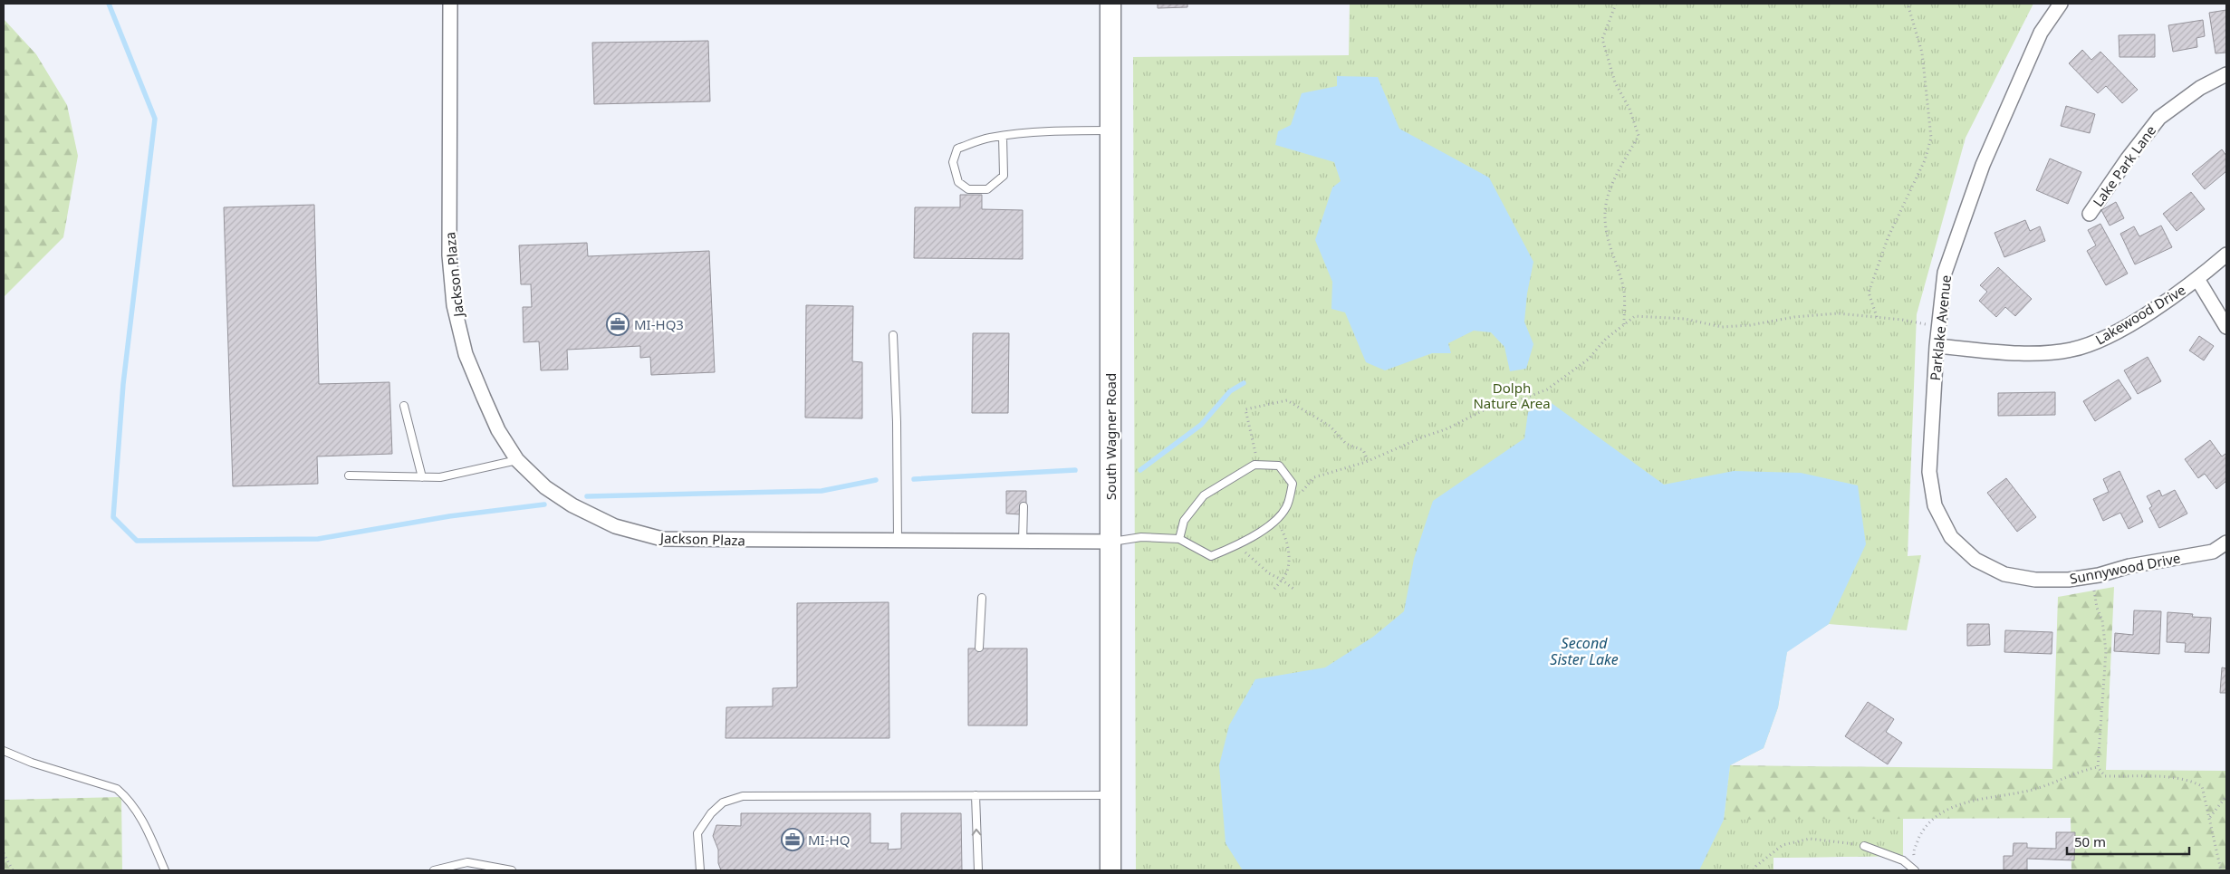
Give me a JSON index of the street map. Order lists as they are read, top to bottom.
{
  "streets": {
    "main road": ["South Wagner Road"],
    "street": [
      "Lake Park Lane",
      "Jackson Plaza",
      "Lakewood Drive",
      "Parklake Avenue",
      "Sunnywood Drive"
    ]
  },
  "crossings": [
    ["Jackson Plaza", "South Wagner Road"],
    ["Lakewood Drive", "Parklake Avenue"],
    ["Parklake Avenue", "Sunnywood Drive"]
  ],
  "water": ["Second Sister Lake"],
  "parks": ["Dolph Nature Area"],
  "places": {
    "office": ["MI-HQ3", "MI-HQ"]
  },
  "scale_bar": "50 m"
}
